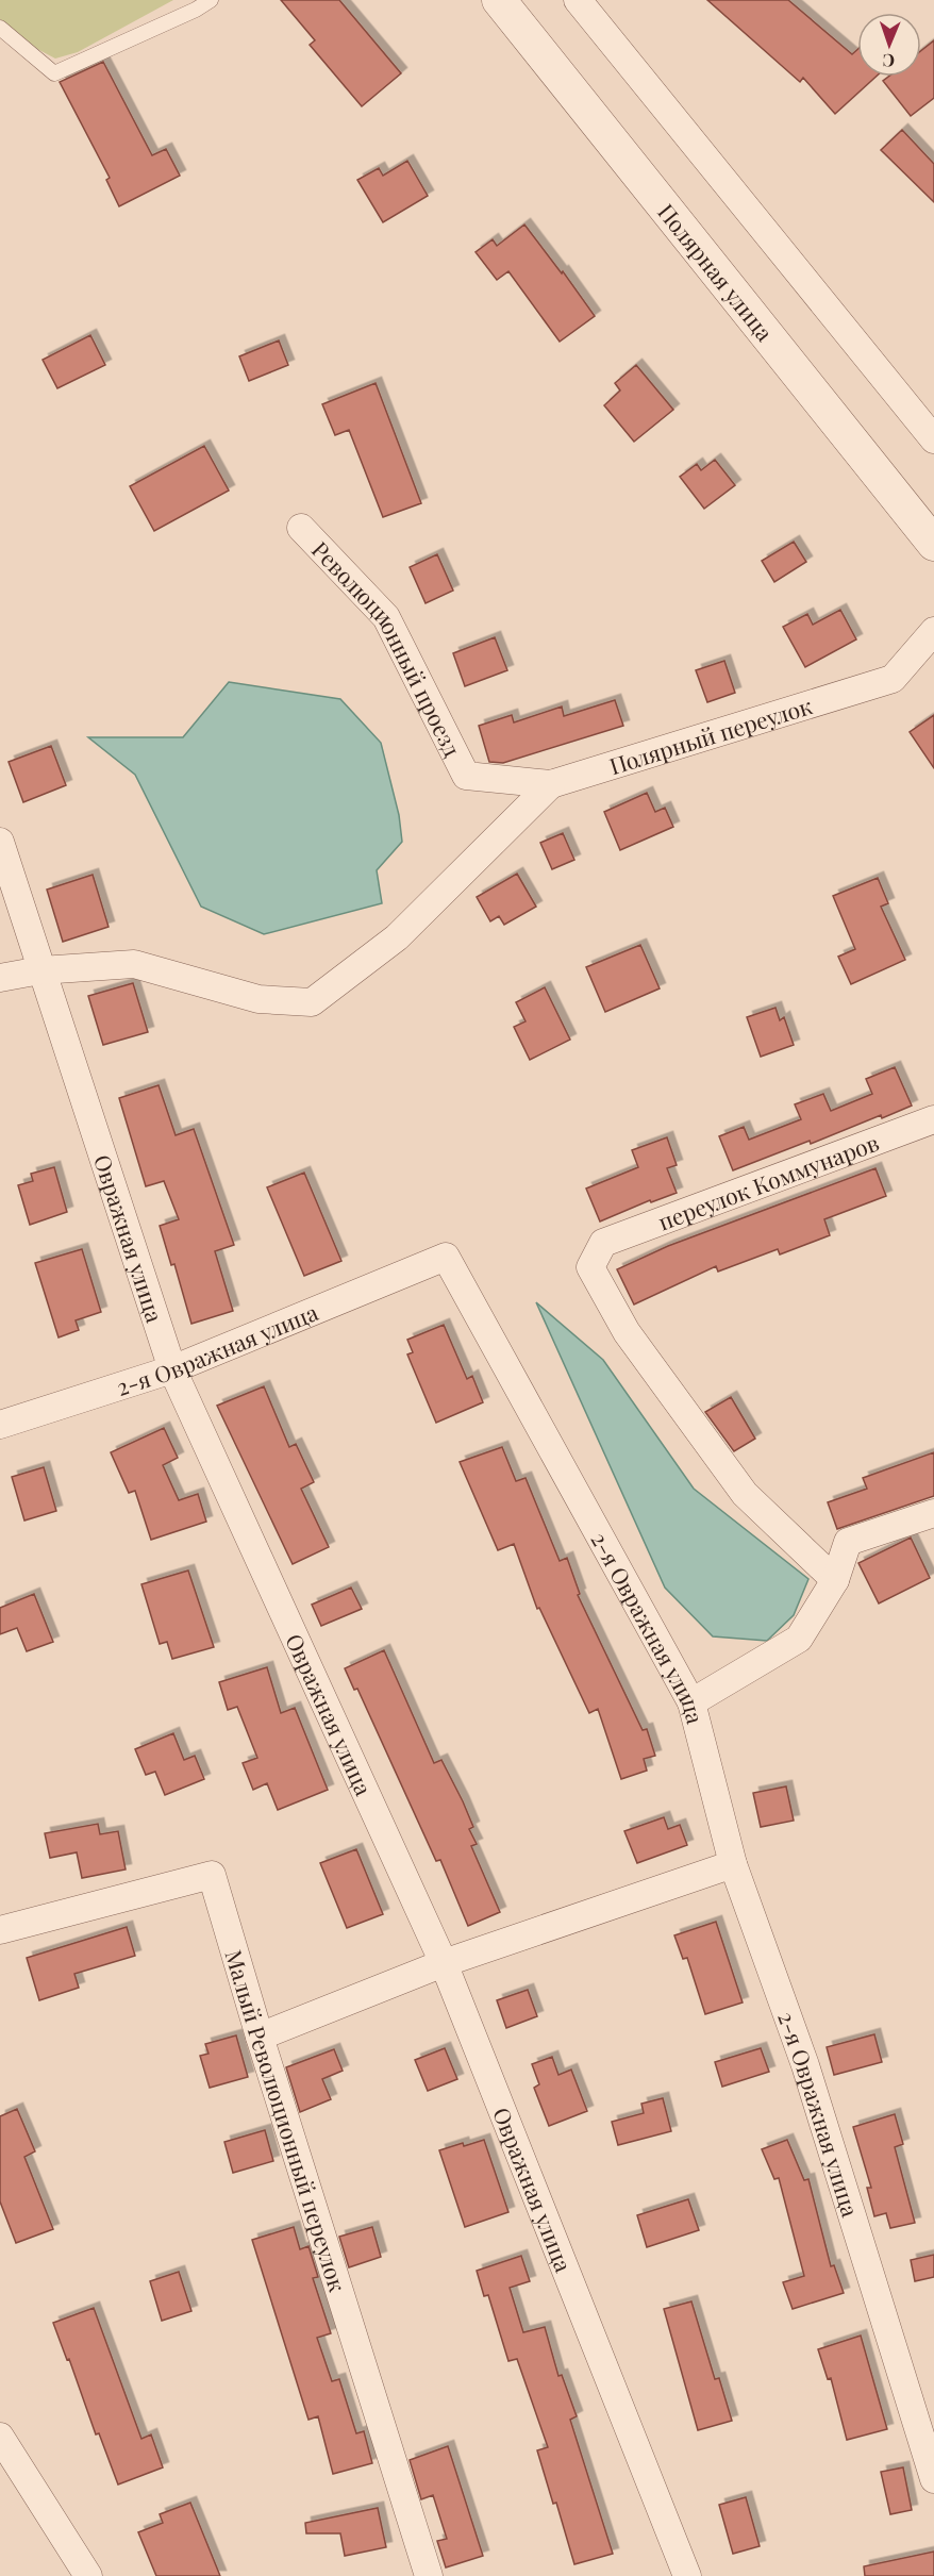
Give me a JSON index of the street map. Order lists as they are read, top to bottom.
{
  "streets": {
    "street": [
      "Полярная улица",
      "Революционный проезд",
      "Полярный переулок",
      "переулок Коммунаров",
      "Овражная улица",
      "2-я Овражная улица",
      "Малый Революционный переулок"
    ]
  },
  "crossings": [
    ["Революционный проезд", "Полярный переулок"],
    ["Овражная улица", "2-я Овражная улица"]
  ],
  "north": "bottom"
}
